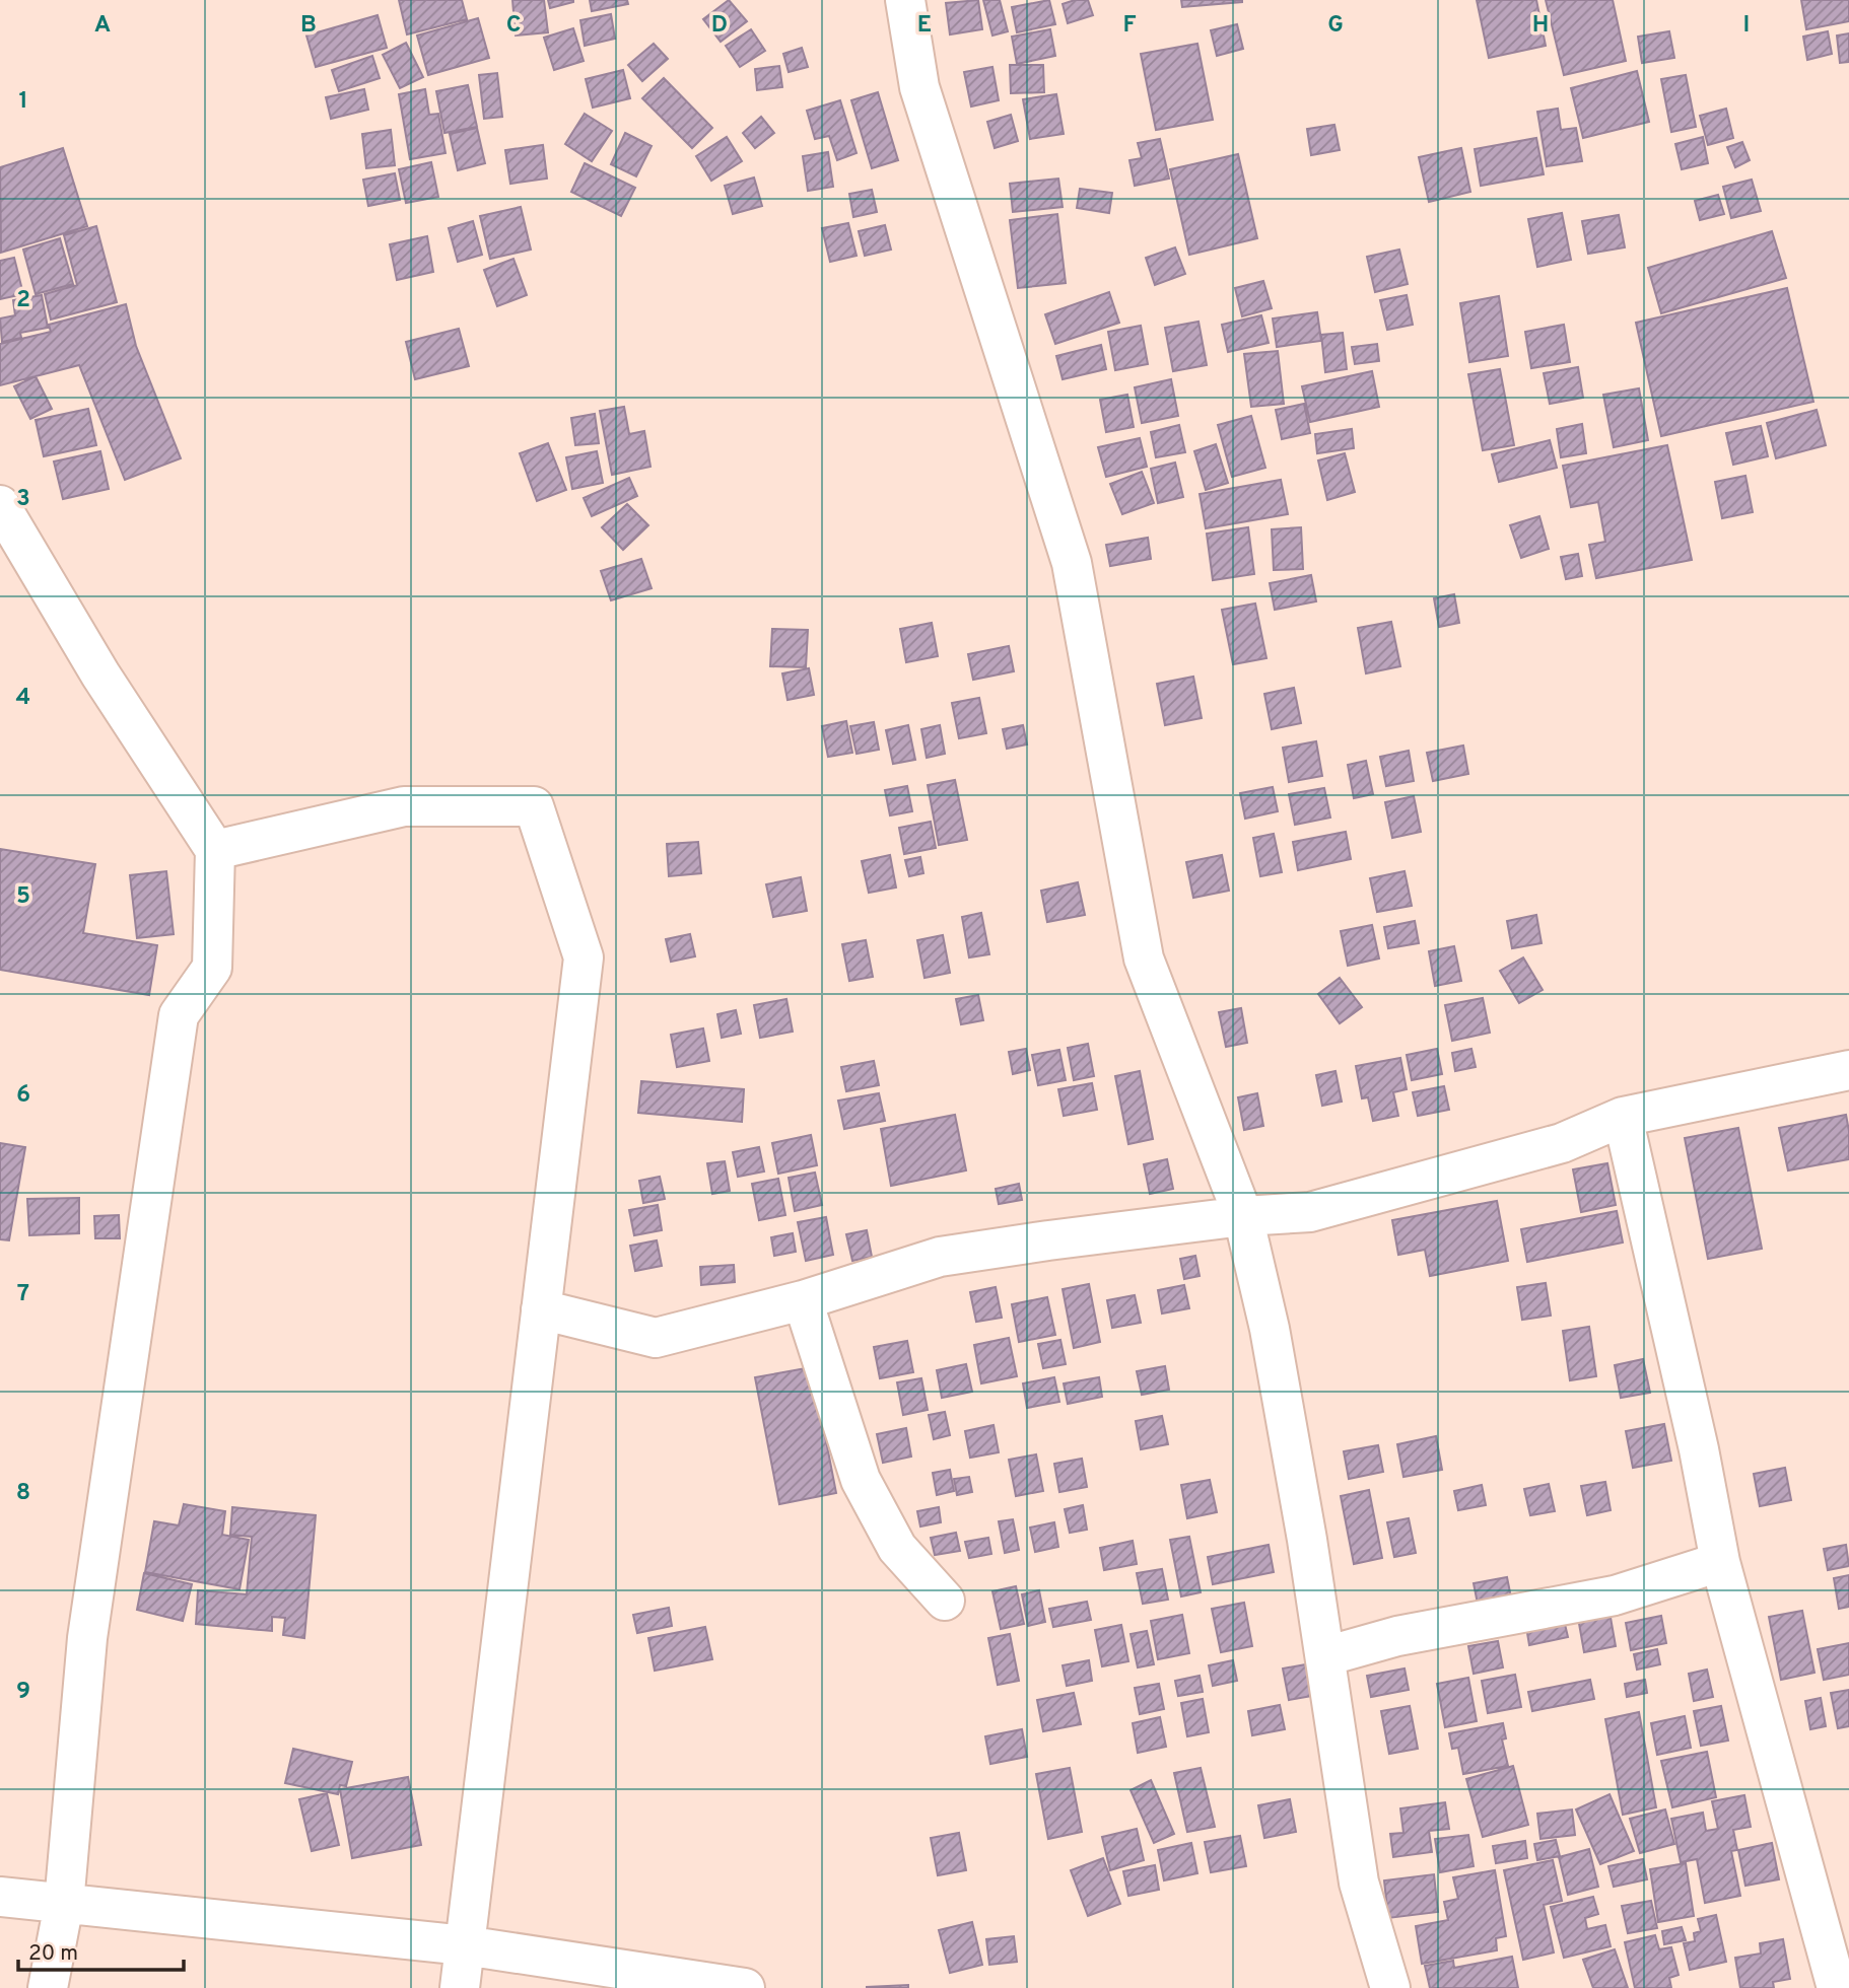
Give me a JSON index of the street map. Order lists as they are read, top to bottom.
{
  "scale_bar": "20 m",
  "grid": {
    "columns": [
      "A",
      "B",
      "C",
      "D",
      "E",
      "F",
      "G",
      "H",
      "I"
    ],
    "rows": [
      "1",
      "2",
      "3",
      "4",
      "5",
      "6",
      "7",
      "8",
      "9"
    ]
  }
}
